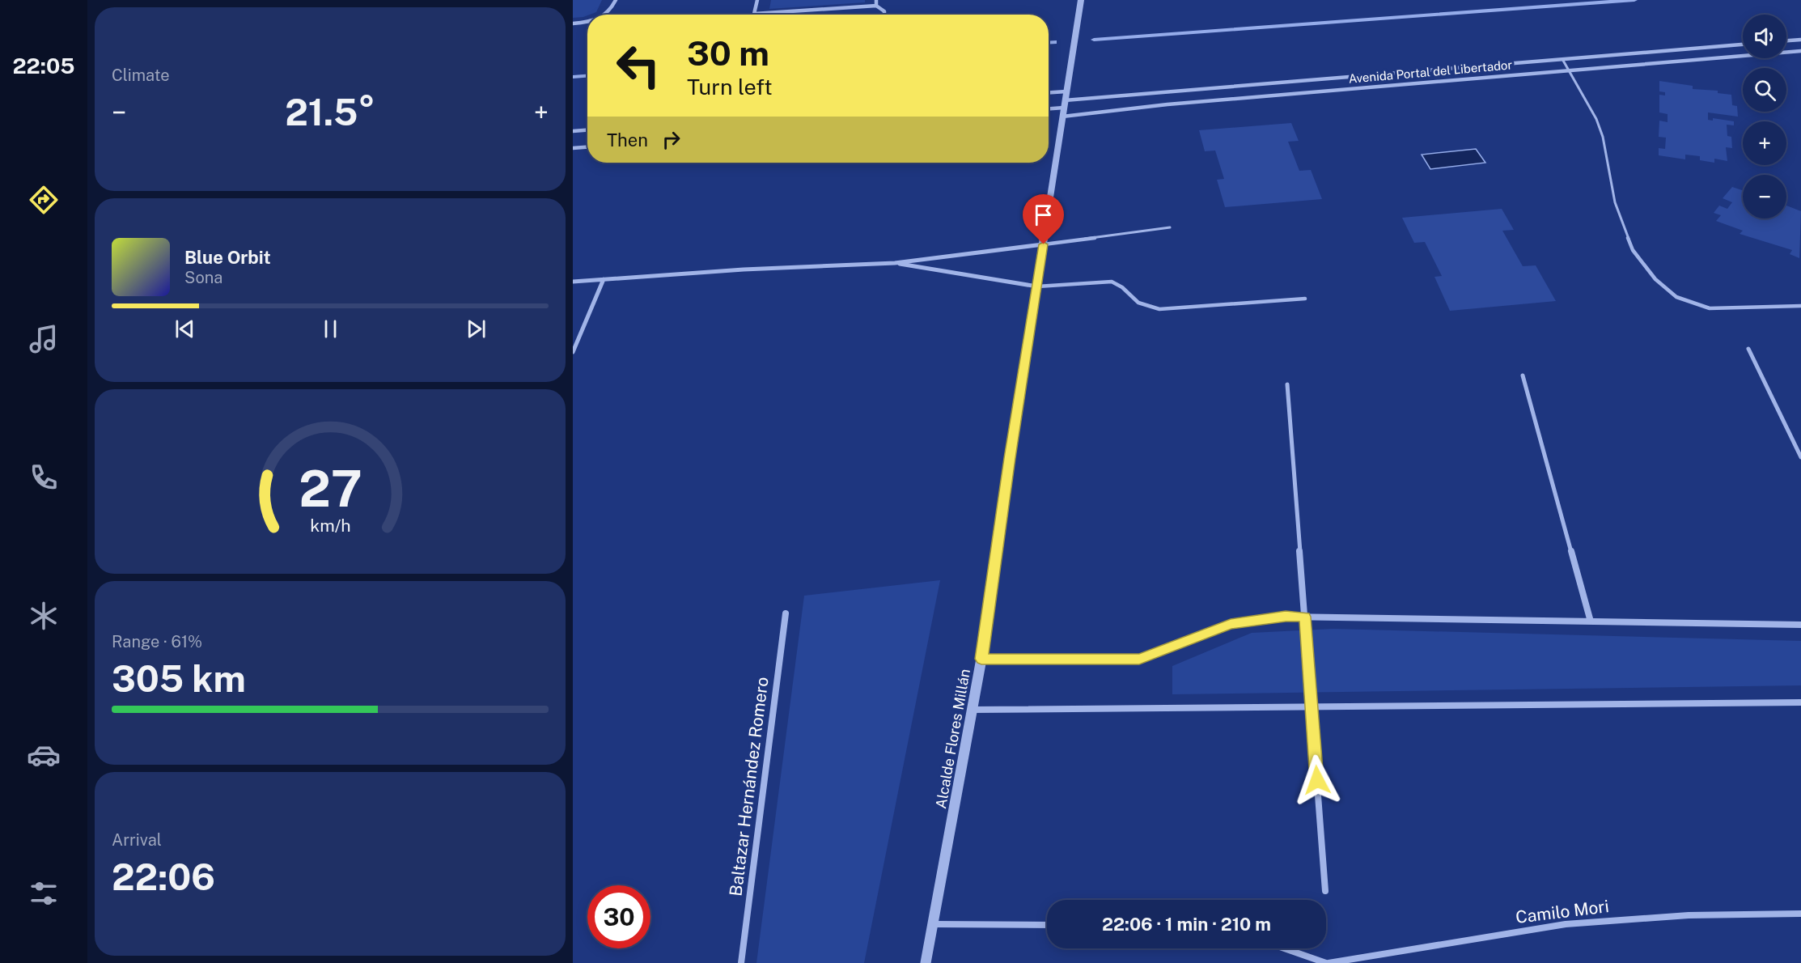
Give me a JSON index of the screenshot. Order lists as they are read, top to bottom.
{
  "streets": {
    "street": [
      "Avenida Portal del Libertador",
      "Alcalde Flores Millán",
      "Baltazar Hernández Romero",
      "Camilo Mori"
    ]
  },
  "crossings": [
    ["Avenida Portal del Libertador", "Alcalde Flores Millán"]
  ],
  "page": {
    "tabs": "22:05",
    "tile": [
      "Climate",
      ["Range · 61%", "305 km"],
      ["Arrival", "22:06"]
    ],
    "map_buttons": ["+", "−"],
    "turn": ["30 m", "Turn left"],
    "heat": ["−", "21.5°", "+"],
    "then": "Then",
    "song": ["Blue Orbit", "Sona"],
    "limit": "30",
    "trip": "22:06 · 1 min · 210 m",
    "gauge": ["27", "km/h"]
  }
}
